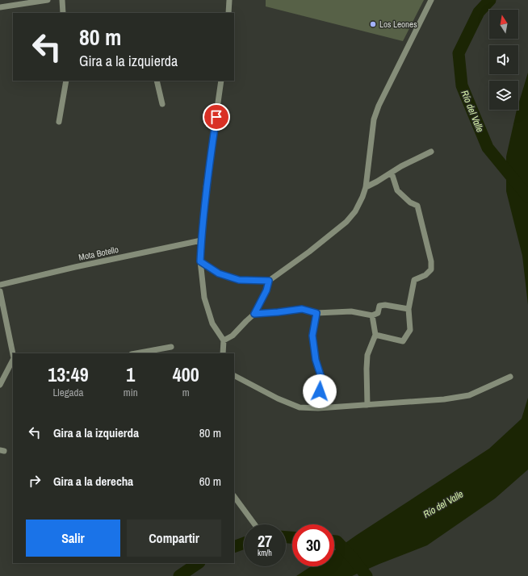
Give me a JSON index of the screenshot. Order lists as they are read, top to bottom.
{
  "streets": {
    "street": ["Mota Botello"]
  },
  "water": ["Río del Valle"],
  "places": ["Los Leones"],
  "north": "top",
  "page": {
    "turn": ["80 m", "Gira a la izquierda"],
    "eta": [
      "13:49",
      "Llegada",
      "1",
      "min",
      "400",
      "m"
    ],
    "list": [
      {
        "name": "Gira a la izquierda",
        "value": "80 m"
      },
      {
        "name": "Gira a la derecha",
        "value": "60 m"
      }
    ],
    "buttons": ["Salir", "Compartir"],
    "speed": "27 km/h",
    "limit": "30"
  }
}
